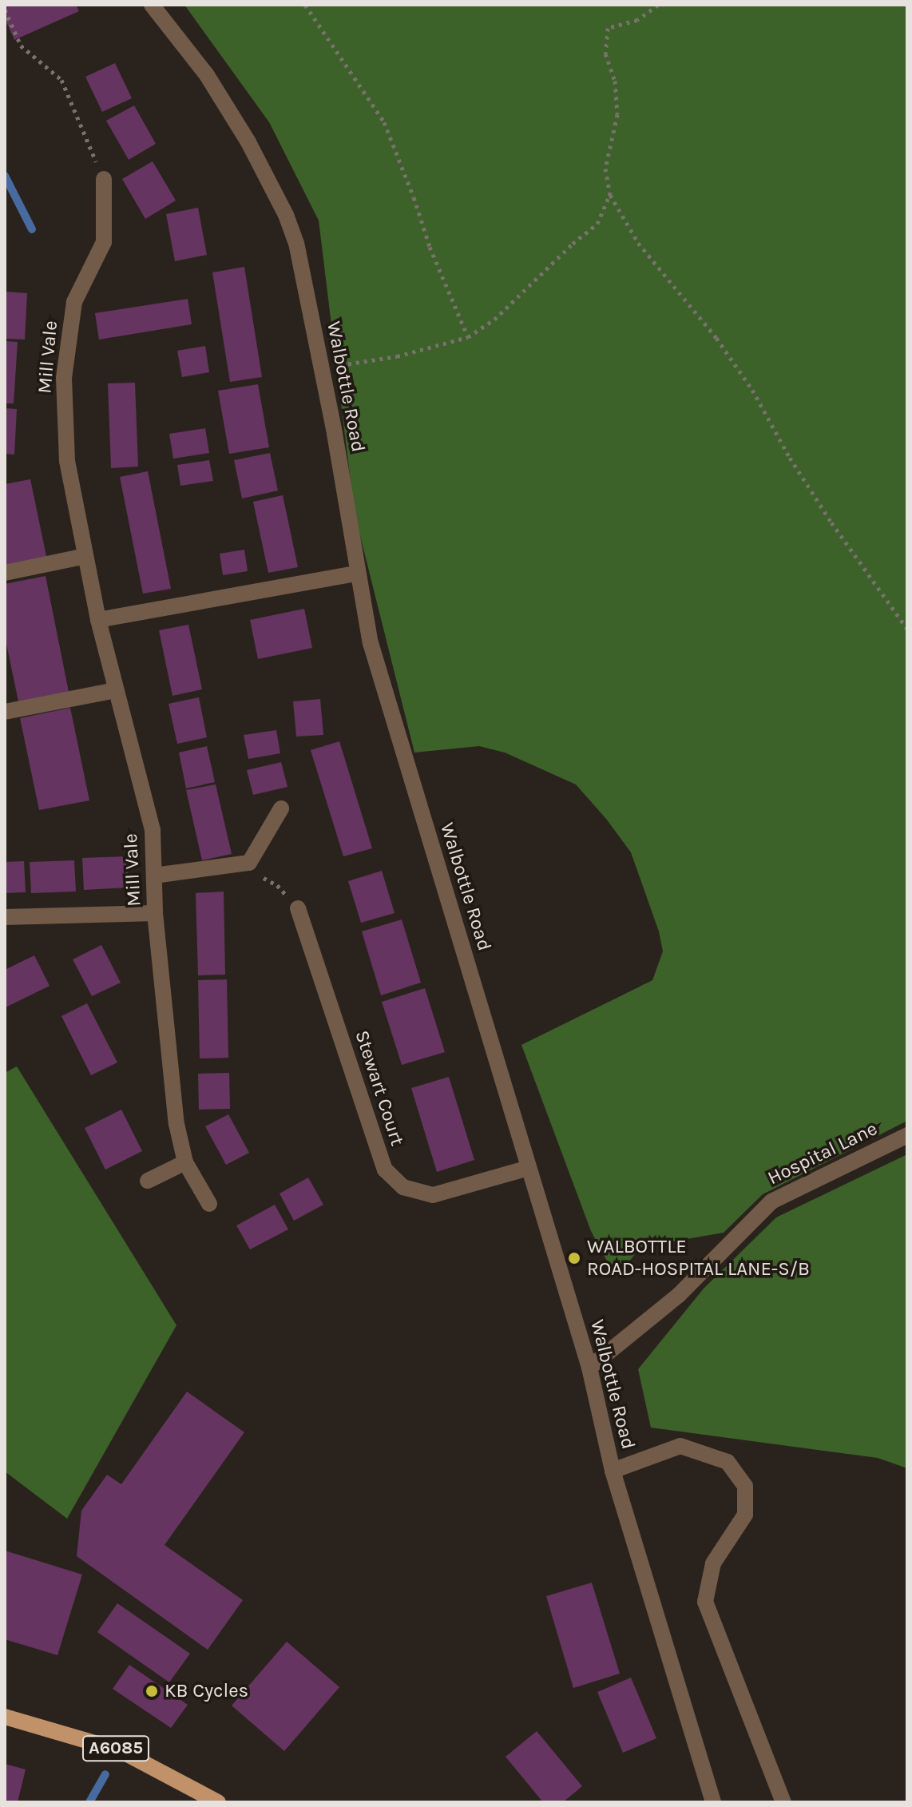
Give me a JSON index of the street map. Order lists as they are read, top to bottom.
{
  "streets": {
    "main road": ["A6085"],
    "street": [
      "Mill Vale",
      "Walbottle Road",
      "Stewart Court",
      "Hospital Lane"
    ]
  },
  "crossings": [
    ["Walbottle Road", "Stewart Court"],
    ["Walbottle Road", "Hospital Lane"]
  ],
  "places": ["WALBOTTLE ROAD-HOSPITAL LANE-S/B", "KB Cycles"]
}
